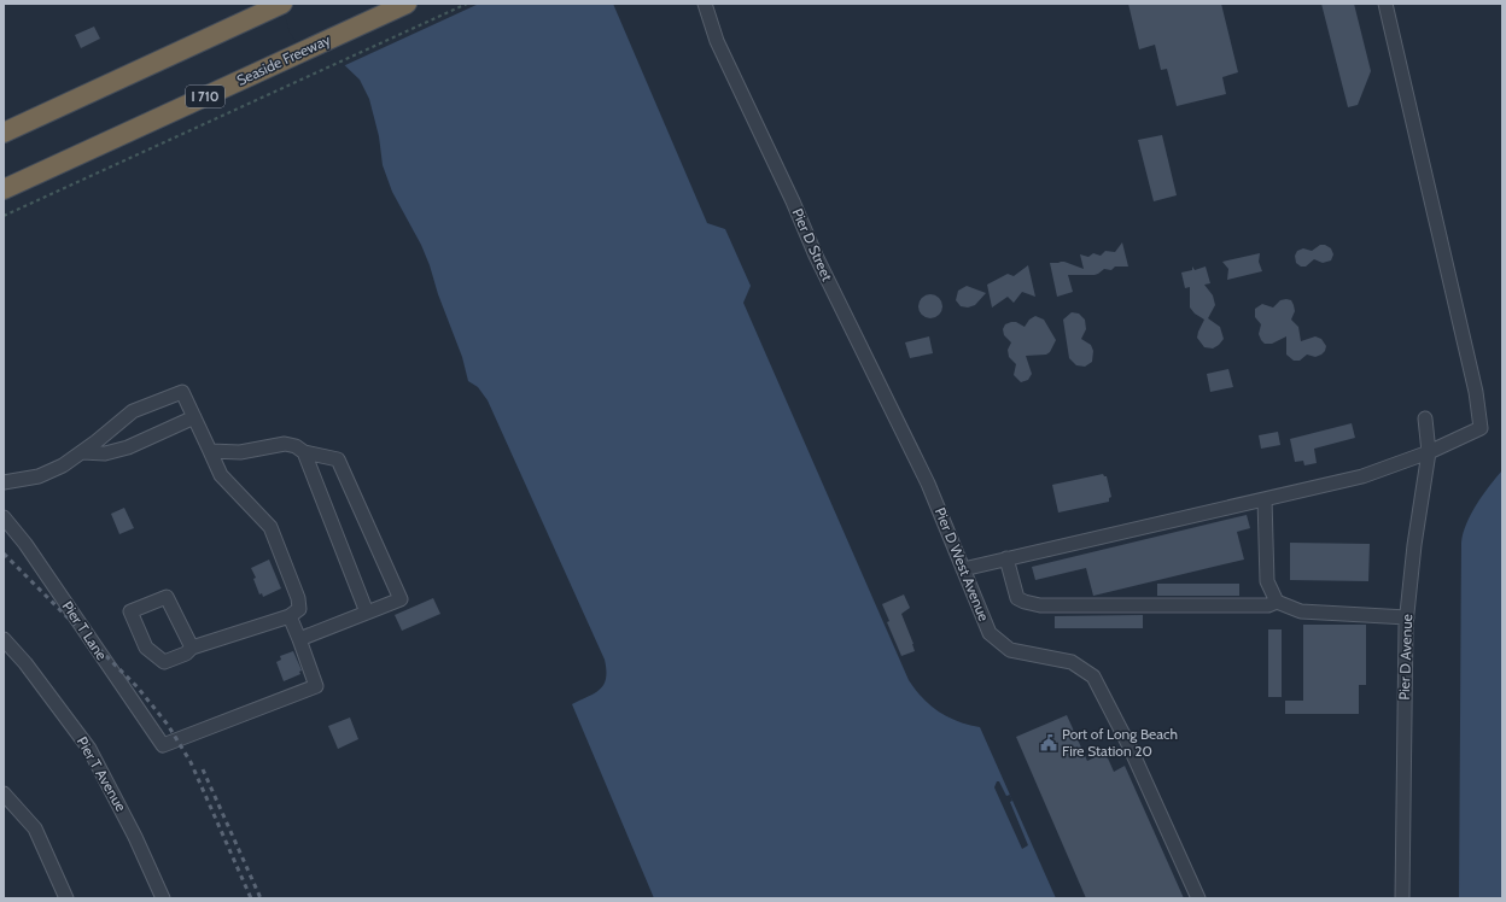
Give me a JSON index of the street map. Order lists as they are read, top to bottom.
{
  "streets": {
    "highway": ["Seaside Freeway", "I 710"],
    "street": [
      "Pier D Street",
      "Pier D West Avenue",
      "Pier T Lane",
      "Pier D Avenue",
      "Pier T Avenue"
    ]
  },
  "crossings": [
    ["Pier D Street", "Pier D West Avenue"]
  ],
  "places": {
    "public building": ["Port of Long Beach Fire Station 20"]
  }
}
